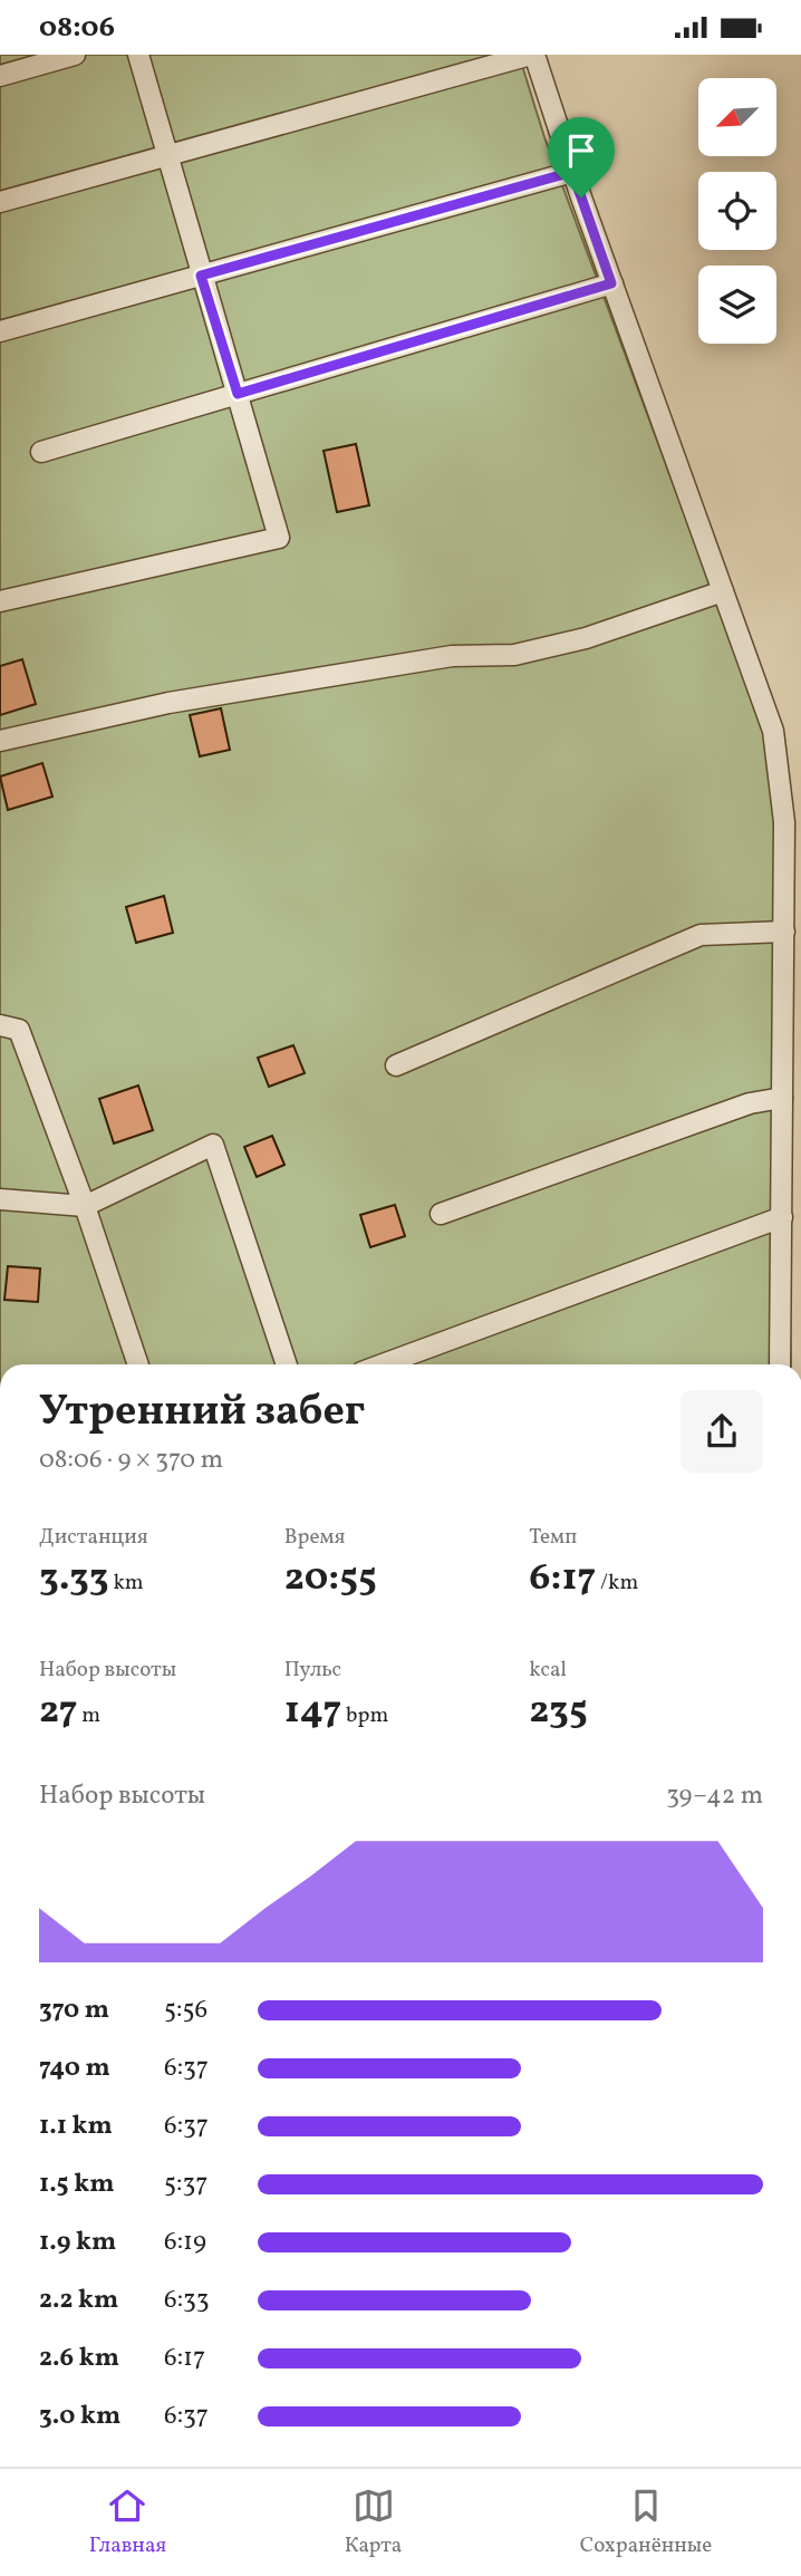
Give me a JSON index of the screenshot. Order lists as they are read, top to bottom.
{
  "north": "bottom left",
  "page": {
    "status": "08:06",
    "heading": ["Утренний забег", "08:06 · 9 × 370 m"],
    "stats": [
      ["Дистанция", "3.33 km"],
      ["Время", "20:55"],
      ["Темп", "6:17 /km"],
      ["Набор высоты", "27 m"],
      ["Пульс", "147 bpm"],
      ["kcal", "235"]
    ],
    "chart": ["Набор высоты", "39–42 m"],
    "list": [
      {
        "name": "370 m",
        "note": "5:56"
      },
      {
        "name": "740 m",
        "note": "6:37"
      },
      {
        "name": "1.1 km",
        "note": "6:37"
      },
      {
        "name": "1.5 km",
        "note": "5:37"
      },
      {
        "name": "1.9 km",
        "note": "6:19"
      },
      {
        "name": "2.2 km",
        "note": "6:33"
      },
      {
        "name": "2.6 km",
        "note": "6:17"
      },
      {
        "name": "3.0 km",
        "note": "6:37"
      }
    ],
    "tabs": ["Главная", "Карта", "Сохранённые"]
  }
}
